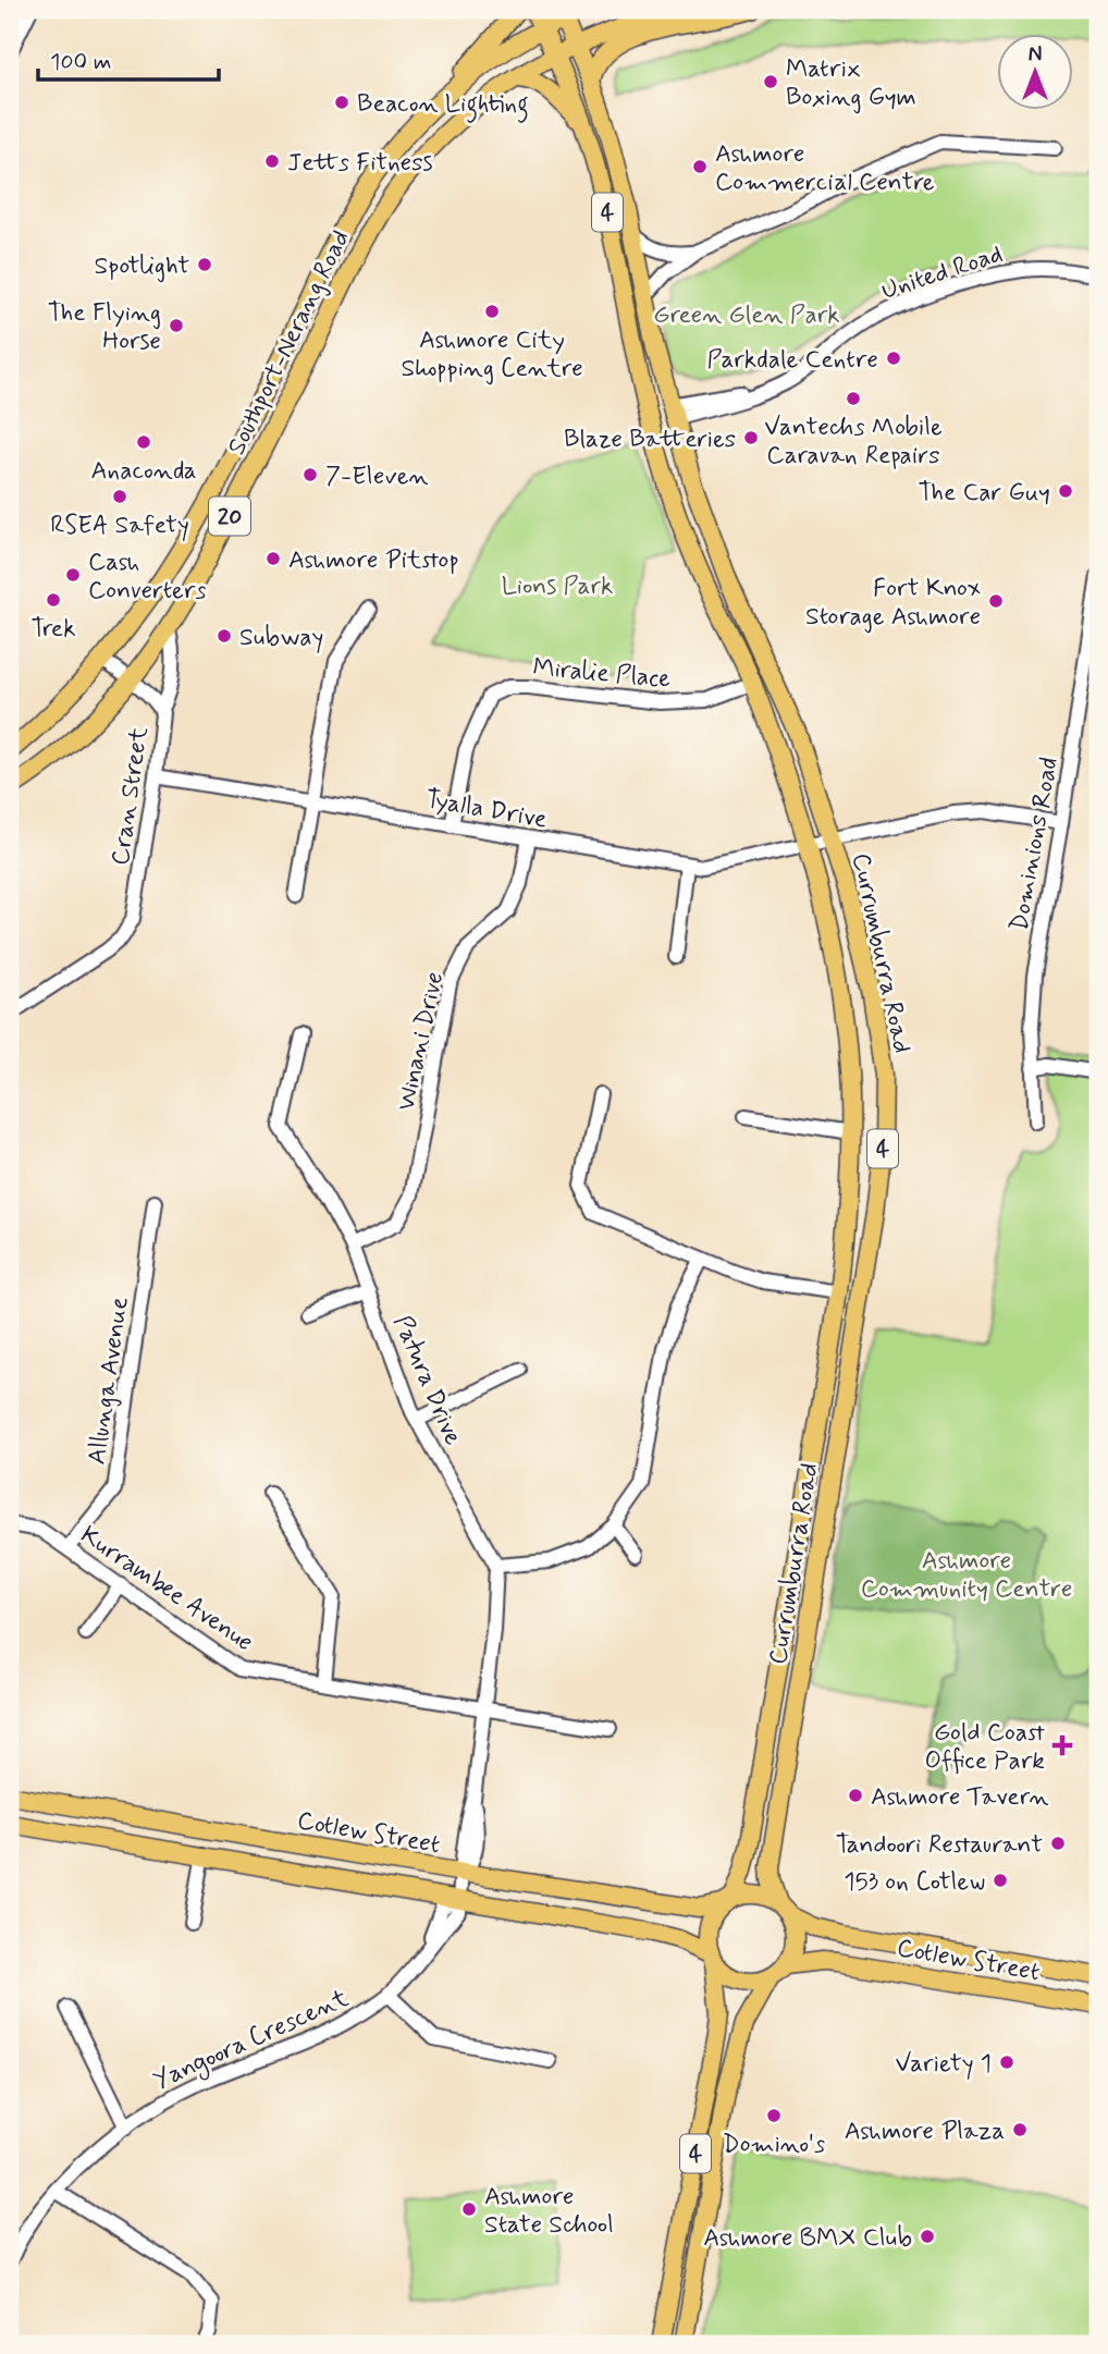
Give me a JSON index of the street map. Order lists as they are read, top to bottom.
{
  "streets": {
    "main road": [
      "4",
      "Southport-Nerang Road",
      "20",
      "Currumburra Road",
      "Cotlew Street"
    ],
    "street": [
      "United Road",
      "Miralie Place",
      "Cran Street",
      "Tyalla Drive",
      "Dominions Road",
      "Winani Drive",
      "Patura Drive",
      "Allunga Avenue",
      "Kurrambee Avenue",
      "Yangoora Crescent"
    ]
  },
  "crossings": [
    ["4", "Southport-Nerang Road"],
    ["4", "Currumburra Road"],
    ["4", "Cotlew Street"],
    ["United Road", "Currumburra Road"],
    ["Southport-Nerang Road", "Cran Street"],
    ["Southport-Nerang Road", "Currumburra Road"],
    ["Miralie Place", "Tyalla Drive"],
    ["Miralie Place", "Currumburra Road"],
    ["Cran Street", "Tyalla Drive"],
    ["Tyalla Drive", "Dominions Road"],
    ["Tyalla Drive", "Currumburra Road"],
    ["Tyalla Drive", "Winani Drive"],
    ["Currumburra Road", "Cotlew Street"],
    ["Winani Drive", "Patura Drive"],
    ["Allunga Avenue", "Kurrambee Avenue"],
    ["Cotlew Street", "Yangoora Crescent"]
  ],
  "parks": ["Green Glen Park", "Lions Park", "Ashmore Community Centre"],
  "places": {
    "other": [
      "Matrix Boxing Gym",
      "Beacon Lighting",
      "Jetts Fitness",
      "Ashmore Commercial Centre",
      "Spotlight",
      "Ashmore City Shopping Centre",
      "The Flying Horse",
      "Parkdale Centre",
      "Vantechs Mobile Caravan Repairs",
      "Blaze Batteries",
      "Anaconda",
      "7-Eleven",
      "The Car Guy",
      "RSEA Safety",
      "Ashmore Pitstop",
      "Cash Converters",
      "Trek",
      "Fort Knox Storage Ashmore",
      "Subway",
      "Ashmore Tavern",
      "Tandoori Restaurant",
      "153 on Cotlew",
      "Variety 1",
      "Domino's",
      "Ashmore Plaza",
      "Ashmore State School",
      "Ashmore BMX Club"
    ],
    "health": ["Gold Coast Office Park"]
  },
  "scale_bar": "100 m",
  "north": "top"
}
